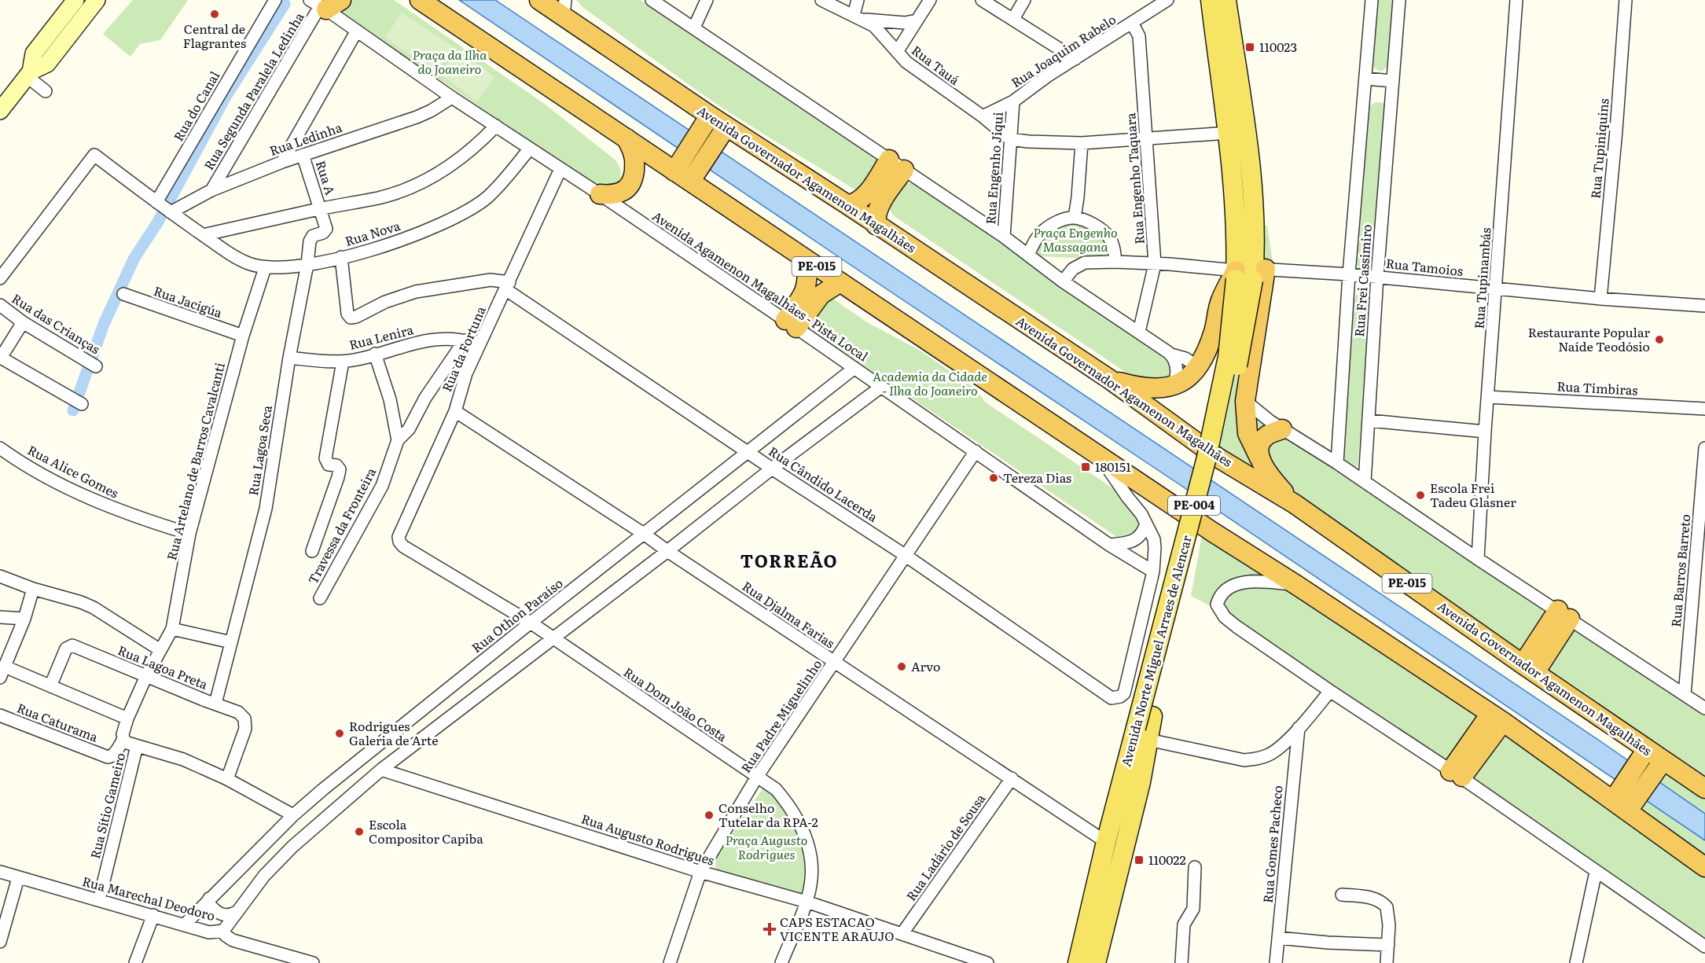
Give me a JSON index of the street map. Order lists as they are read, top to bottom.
{
  "streets": {
    "highway": ["Avenida Governador Agamenon Magalhães", "PE-015"],
    "main road": ["PE-004", "Avenida Norte Miguel Arraes de Alencar"],
    "street": [
      "Rua Joaquim Rabelo",
      "Rua Tauá",
      "Rua Segunda Paralela Ledinha",
      "Rua do Canal",
      "Rua Ledinha",
      "Rua Tupiniquins",
      "Rua Engenho Jiqui",
      "Rua A",
      "Rua Engenho Taquara",
      "Rua Nova",
      "Rua Tamoios",
      "Rua Tupinambás",
      "Rua Frei Cassimiro",
      "Avenida Agamenon Magalhães - Pista Local",
      "Rua Jacigúa",
      "Rua das Crianças",
      "Rua Lenira",
      "Rua da Fortuna",
      "Rua Timbiras",
      "Rua Lagoa Seca",
      "Rua Artelano de Barros Cavalcanti",
      "Rua Alice Gomes",
      "Rua Cândido Lacerda",
      "Travessa da Fronteira",
      "Rua Barros Barreto",
      "Rua Djalma Farias",
      "Rua Othon Paraíso",
      "Rua Lagoa Preta",
      "Rua Dom João Costa",
      "Rua Padre Miguelinho",
      "Rua Caturama",
      "Rua Sítio Gameiro",
      "Rua Augusto Rodrigues",
      "Rua Gomes Pacheco",
      "Rua Ladário de Sousa",
      "Rua Marechal Deodoro"
    ]
  },
  "crossings": [
    ["Rua Joaquim Rabelo", "Rua Tauá"],
    ["Rua Joaquim Rabelo", "Rua Engenho Jiqui"],
    ["Rua Joaquim Rabelo", "Rua Engenho Taquara"],
    ["Rua Tauá", "Rua Engenho Jiqui"],
    ["Rua Segunda Paralela Ledinha", "Rua Ledinha"],
    ["Rua do Canal", "Rua Ledinha"],
    ["Rua do Canal", "Rua Nova"],
    ["Rua Ledinha", "Rua A"],
    ["Rua Ledinha", "Rua Nova"],
    ["Rua Tupiniquins", "Rua Tamoios"],
    ["Rua A", "Rua Lagoa Seca"],
    ["Rua Engenho Taquara", "Rua Tamoios"],
    ["Rua Nova", "Rua Lenira"],
    ["Rua Nova", "Rua Lagoa Seca"],
    ["Rua Nova", "Rua Artelano de Barros Cavalcanti"],
    ["PE-015", "Avenida Norte Miguel Arraes de Alencar"],
    ["Rua Tamoios", "Rua Tupinambás"],
    ["Rua Tamoios", "Rua Frei Cassimiro"],
    ["Rua Tamoios", "Avenida Norte Miguel Arraes de Alencar"],
    ["Rua Tupinambás", "Rua Timbiras"],
    ["Avenida Agamenon Magalhães - Pista Local", "Rua da Fortuna"],
    ["Avenida Agamenon Magalhães - Pista Local", "Rua Othon Paraíso"],
    ["Avenida Agamenon Magalhães - Pista Local", "Avenida Norte Miguel Arraes de Alencar"],
    ["Avenida Agamenon Magalhães - Pista Local", "Rua Padre Miguelinho"],
    ["Rua Jacigúa", "Rua Artelano de Barros Cavalcanti"],
    ["Rua Lenira", "Rua da Fortuna"],
    ["Rua Lenira", "Rua Lagoa Seca"],
    ["Rua Lenira", "Rua Cândido Lacerda"],
    ["Rua Lenira", "Travessa da Fronteira"],
    ["Rua da Fortuna", "Rua Cândido Lacerda"],
    ["Rua da Fortuna", "Rua Djalma Farias"],
    ["Rua da Fortuna", "Rua Dom João Costa"],
    ["Rua Lagoa Seca", "Rua Lagoa Preta"],
    ["Rua Artelano de Barros Cavalcanti", "Rua Alice Gomes"],
    ["Rua Artelano de Barros Cavalcanti", "Rua Lagoa Preta"],
    ["Rua Artelano de Barros Cavalcanti", "Rua Caturama"],
    ["Rua Cândido Lacerda", "Rua Othon Paraíso"],
    ["Rua Cândido Lacerda", "Avenida Norte Miguel Arraes de Alencar"],
    ["Rua Cândido Lacerda", "Rua Padre Miguelinho"],
    ["Rua Djalma Farias", "Rua Othon Paraíso"],
    ["Rua Djalma Farias", "Avenida Norte Miguel Arraes de Alencar"],
    ["Rua Djalma Farias", "Rua Padre Miguelinho"],
    ["Rua Djalma Farias", "Rua Ladário de Sousa"],
    ["Rua Othon Paraíso", "Rua Dom João Costa"],
    ["Rua Othon Paraíso", "Rua Marechal Deodoro"],
    ["Rua Dom João Costa", "Rua Padre Miguelinho"],
    ["Rua Dom João Costa", "Rua Augusto Rodrigues"],
    ["Rua Padre Miguelinho", "Rua Augusto Rodrigues"],
    ["Rua Sítio Gameiro", "Rua Marechal Deodoro"],
    ["Rua Augusto Rodrigues", "Rua Ladário de Sousa"]
  ],
  "districts": ["TORREÃO"],
  "parks": [
    "Praça da Ilha do Joaneiro",
    "Praça Engenho Massagana",
    "Academia da Cidade - Ilha do Joaneiro",
    "Praça Augusto Rodrigues"
  ],
  "places": {
    "other": [
      "Central de Flagrantes",
      "Restaurante Popular Naíde Teodósio",
      "Tereza Dias",
      "Escola Frei Tadeu Glasner",
      "Arvo",
      "Rodrigues Galeria de Arte",
      "Conselho Tutelar da RPA-2",
      "Escola Compositor Capiba"
    ],
    "transit": ["110023", "180151", "110022"],
    "health": ["CAPS ESTACAO VICENTE ARAUJO"]
  }
}
